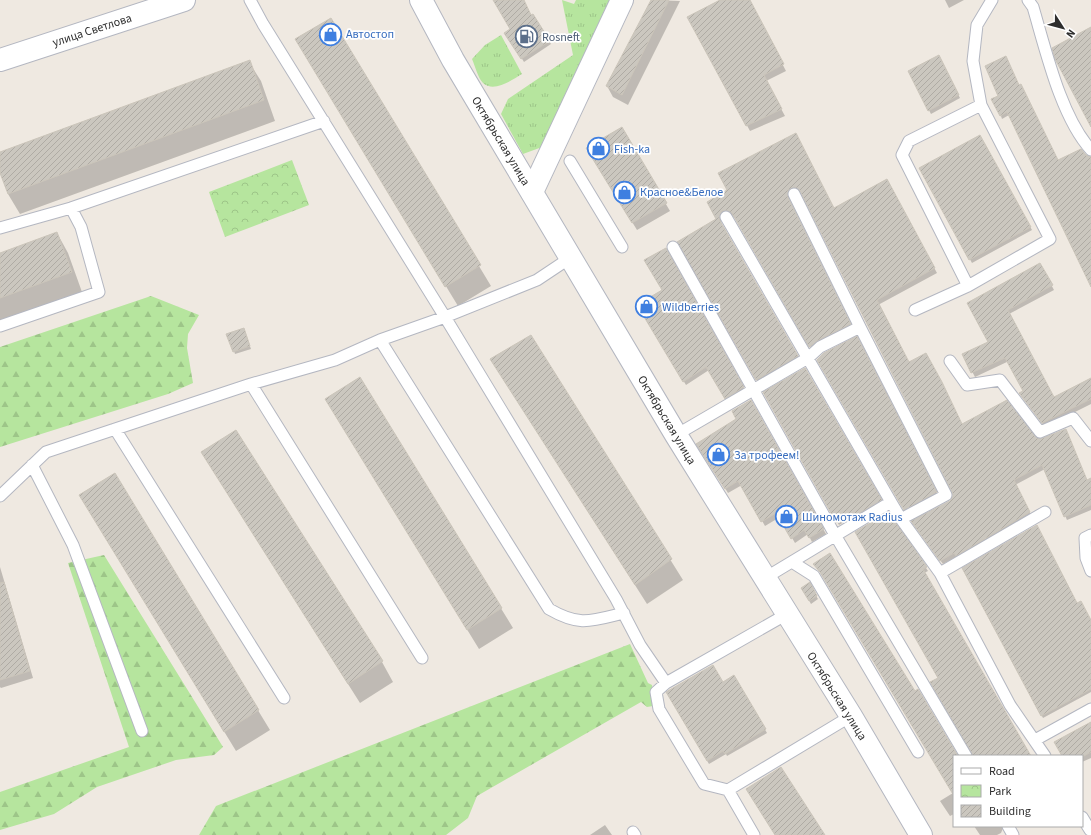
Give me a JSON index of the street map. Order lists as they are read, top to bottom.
{
  "streets": {
    "main road": ["улица Светлова", "Октябрьская улица"]
  },
  "places": {
    "shop": [
      "Автостоп",
      "Fish-ka",
      "Красное&Белое",
      "Wildberries",
      "За трофеем!",
      "Шиномотаж Radius"
    ],
    "fuel station": ["Rosneft"]
  },
  "legend": ["Road", "Park", "Building"],
  "north": "bottom right"
}
